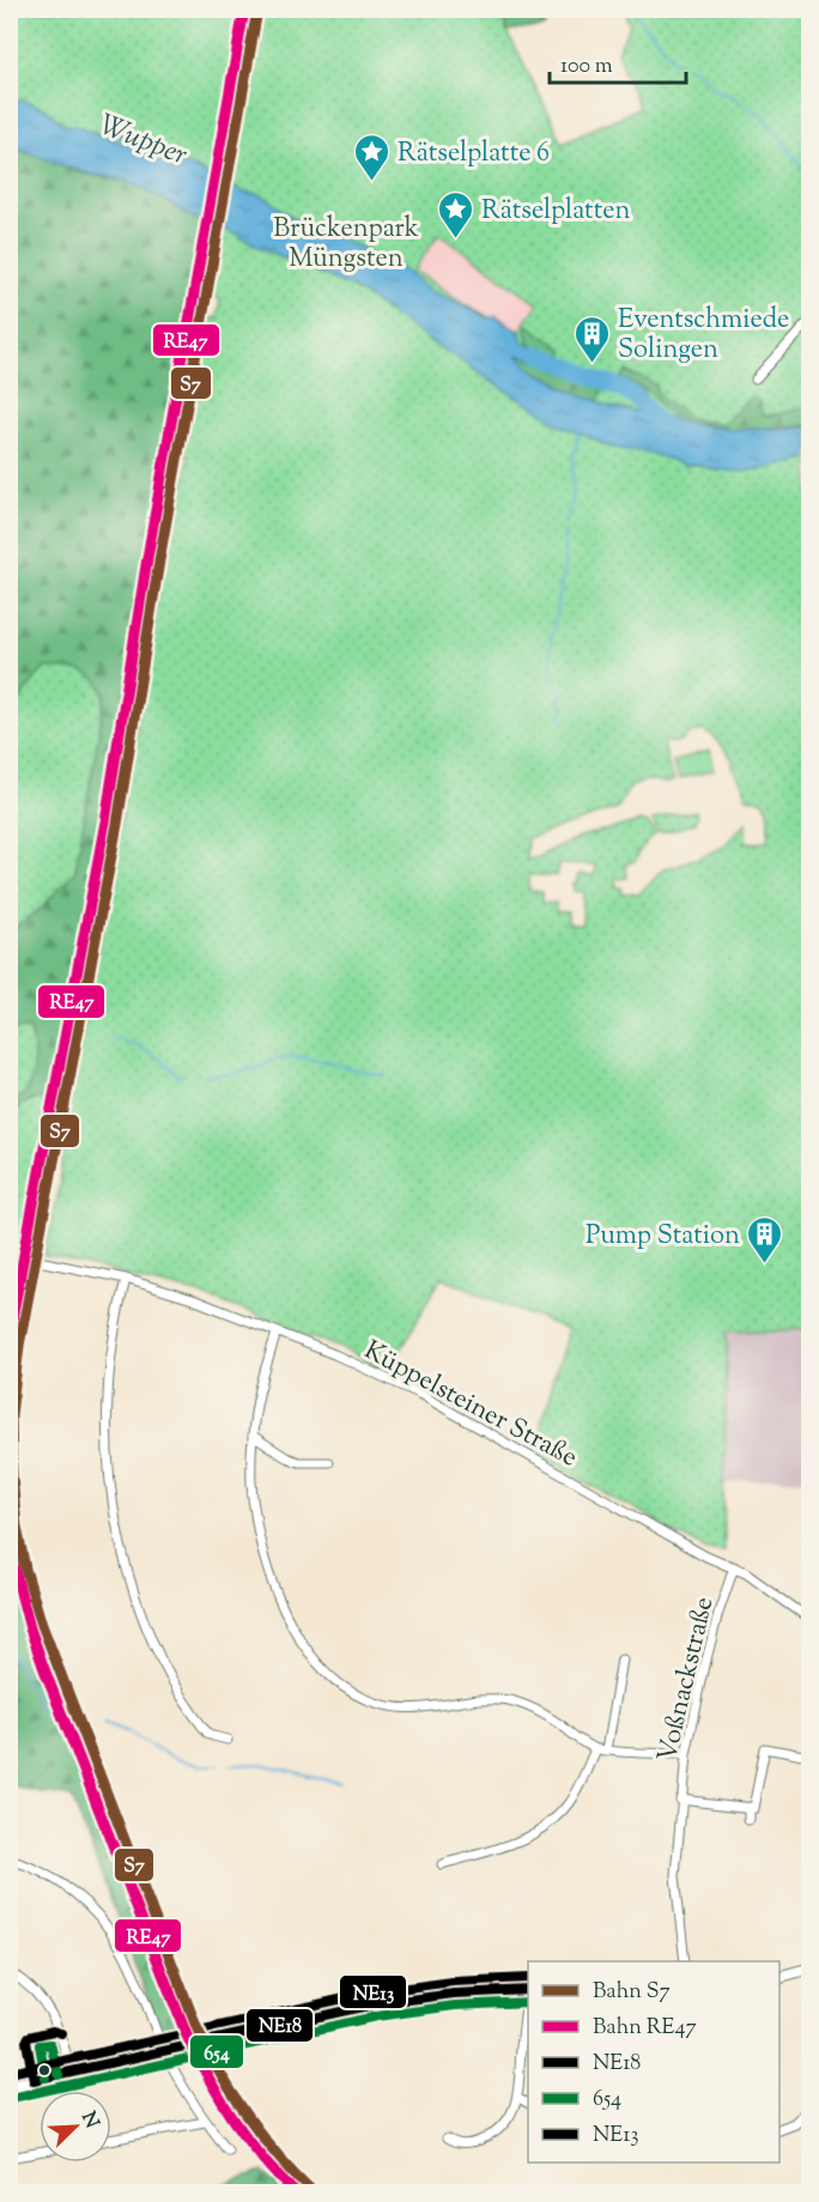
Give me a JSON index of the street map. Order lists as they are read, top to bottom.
{
  "streets": {
    "street": ["Küppelsteiner Straße", "Voßnackstraße"]
  },
  "crossings": [
    ["Küppelsteiner Straße", "Voßnackstraße"]
  ],
  "water": ["Wupper"],
  "parks": ["Brückenpark Müngsten"],
  "places": {
    "place": ["Rätselplatte 6", "Rätselplatten"],
    "building": ["Eventschmiede Solingen", "Pump Station"]
  },
  "lines": [
    "rail line S7",
    "rail line RE47",
    "transit line NE13",
    "transit line NE18",
    "transit line 654"
  ],
  "legend": [
    "Bahn S7",
    "Bahn RE47",
    "NE18",
    "654",
    "NE13"
  ],
  "scale_bar": "100 m",
  "north": "top right"
}
